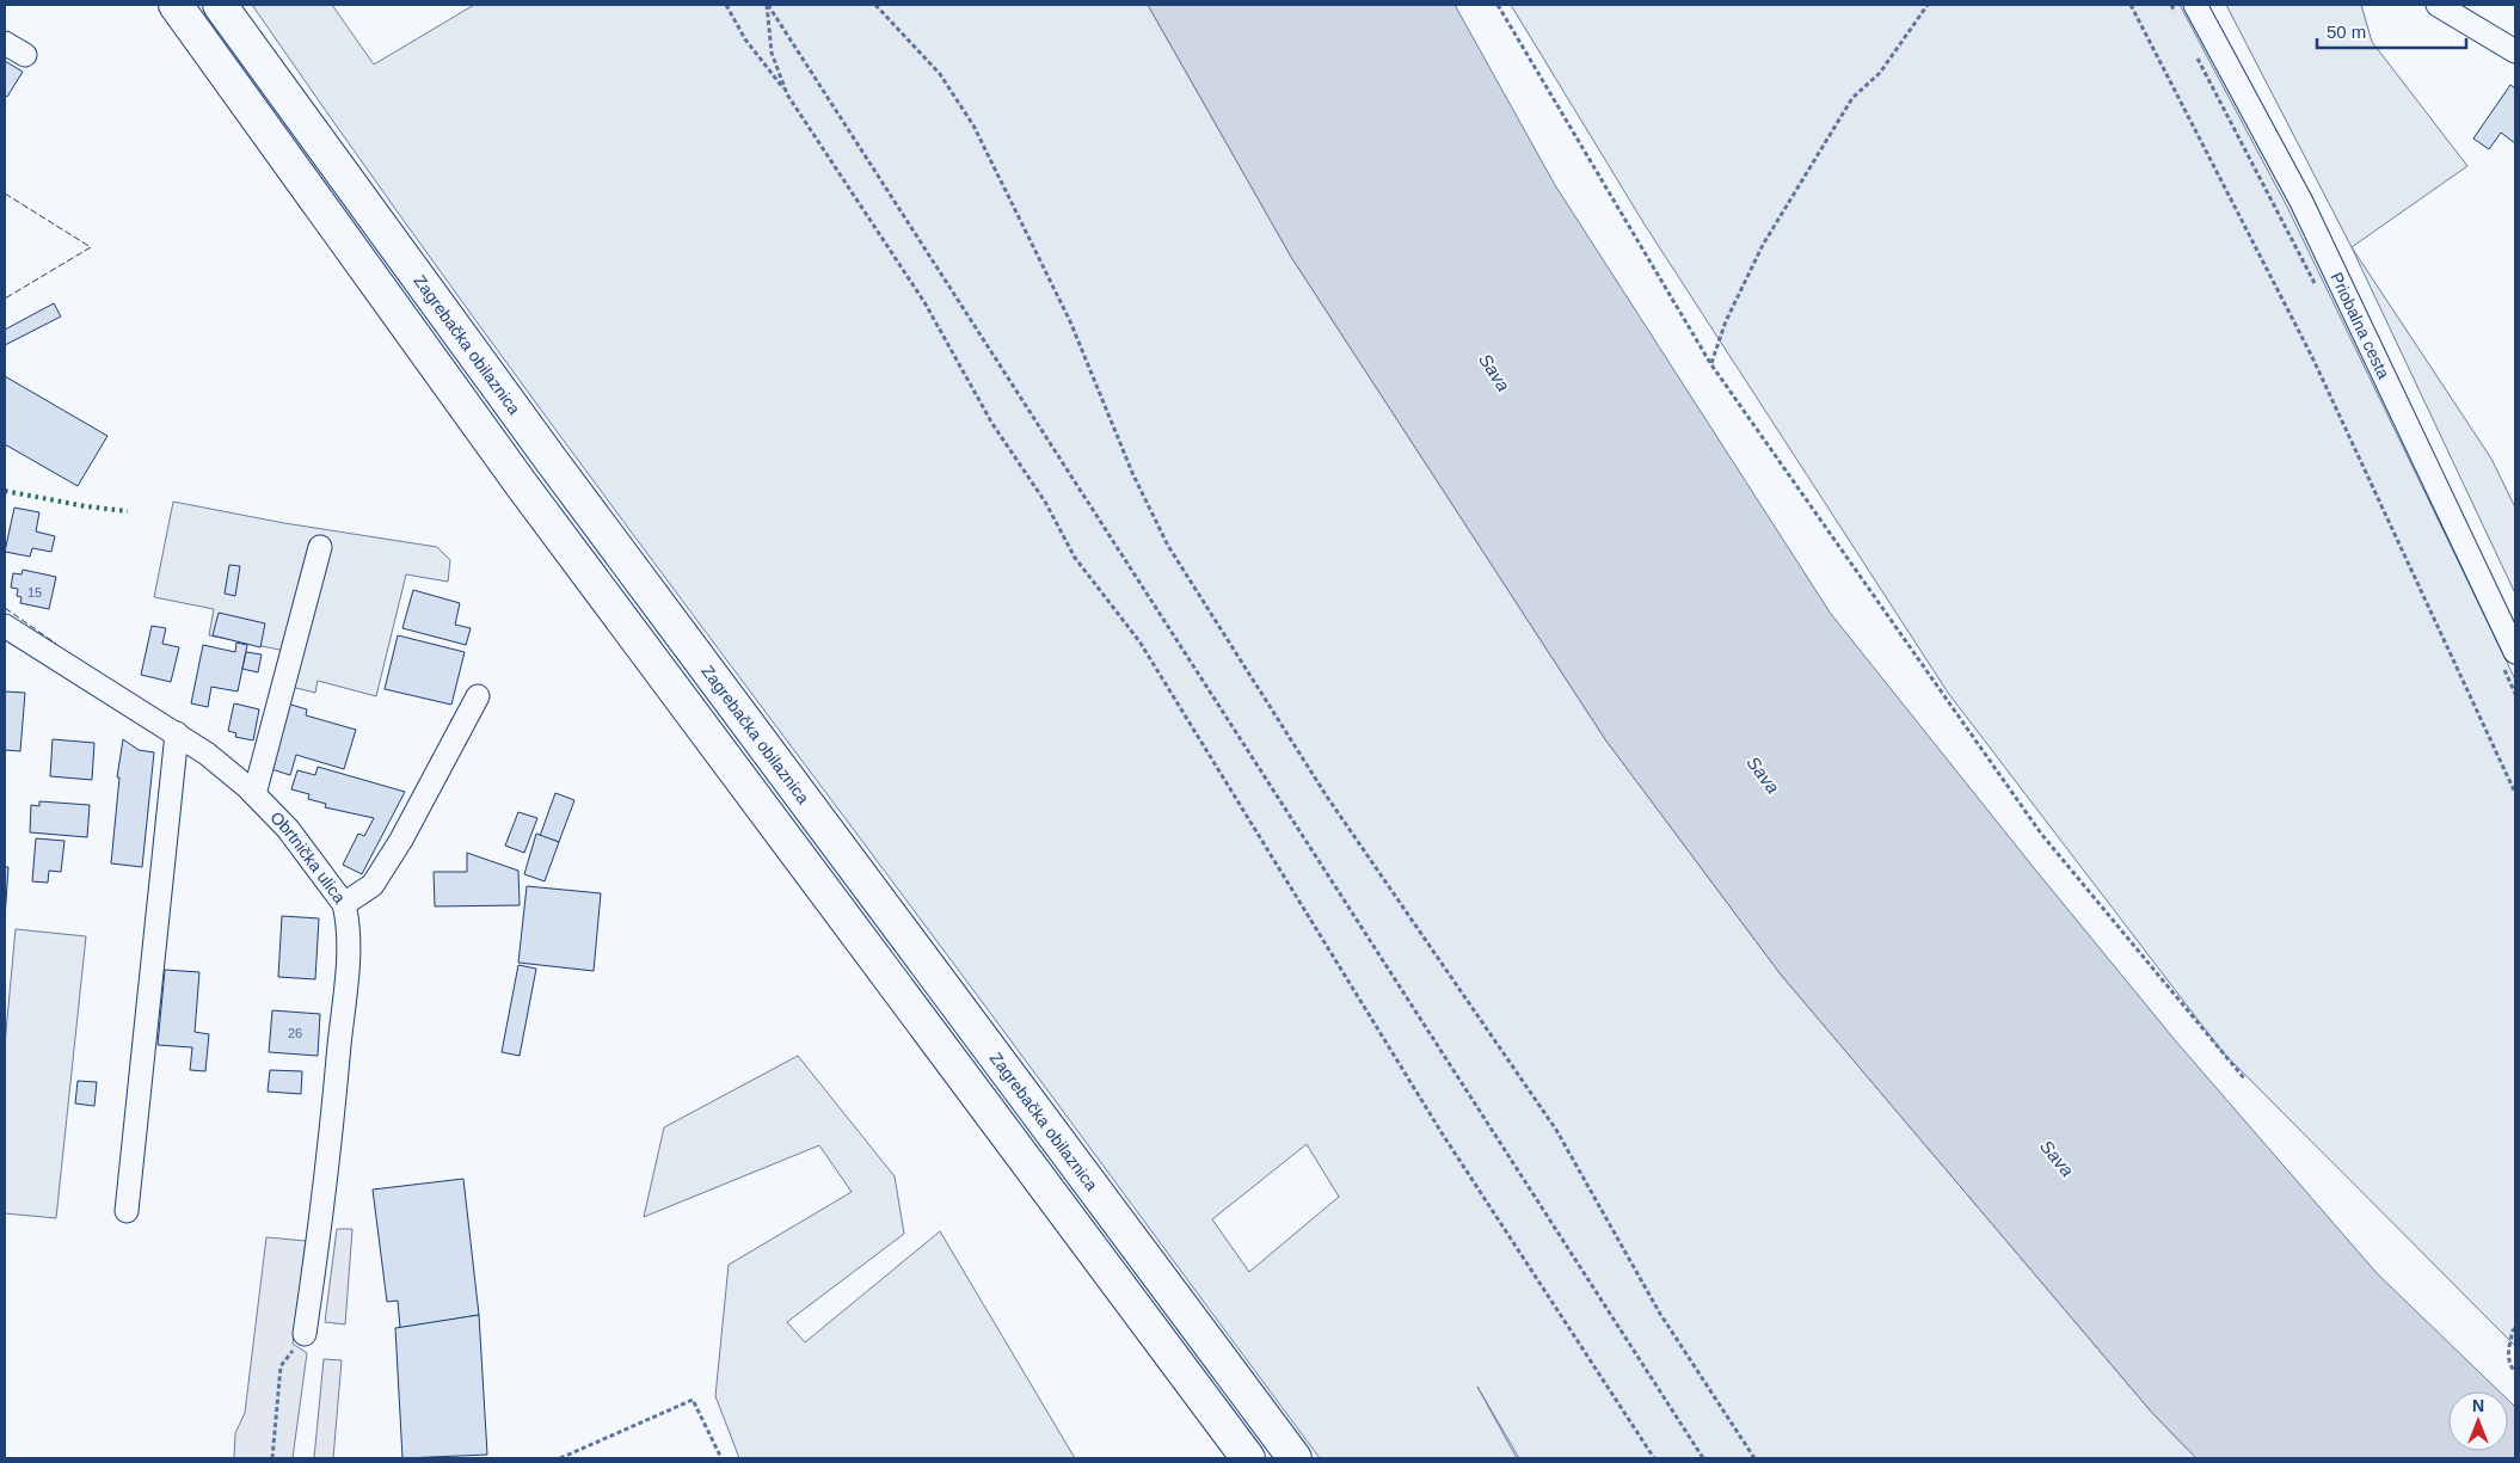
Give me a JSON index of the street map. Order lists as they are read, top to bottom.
{
  "streets": {
    "highway": ["Zagrebačka obilaznica"],
    "street": ["Priobalna cesta", "Obrtnička ulica"]
  },
  "water": ["Sava"],
  "house_numbers": ["15", "26"],
  "scale_bar": "50 m",
  "north": "top"
}
